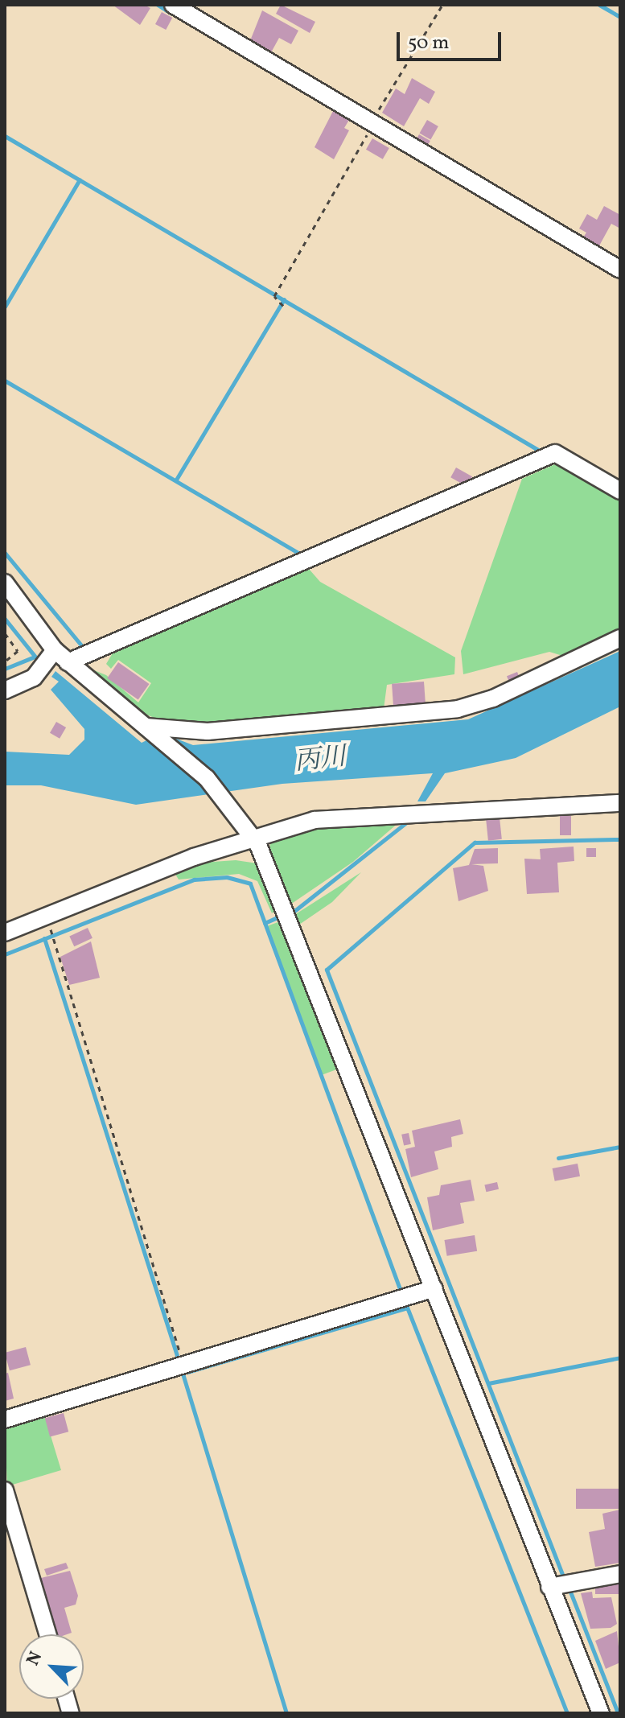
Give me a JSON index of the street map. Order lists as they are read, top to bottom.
{
  "water": ["丙川"],
  "scale_bar": "50 m",
  "north": "top left"
}
